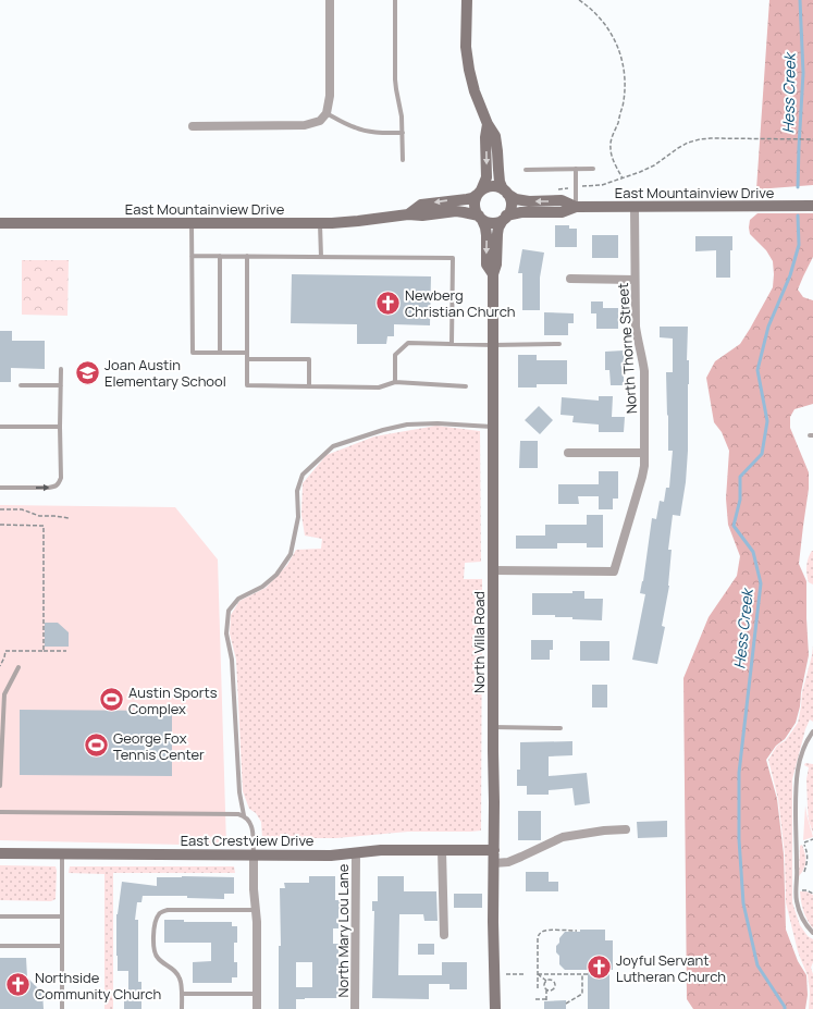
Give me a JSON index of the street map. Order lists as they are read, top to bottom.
{
  "streets": {
    "main road": ["East Mountainview Drive", "North Villa Road", "East Crestview Drive"],
    "street": ["North Thorne Street", "North Mary Lou Lane"]
  },
  "crossings": [
    ["East Mountainview Drive", "North Thorne Street"],
    ["East Mountainview Drive", "North Villa Road"],
    ["North Thorne Street", "North Villa Road"],
    ["North Villa Road", "East Crestview Drive"],
    ["East Crestview Drive", "North Mary Lou Lane"]
  ],
  "water": ["Hess Creek"],
  "places": {
    "church": ["Newberg Christian Church", "Joyful Servant Lutheran Church", "Northside Community Church"],
    "school or university": ["Joan Austin Elementary School"],
    "sports": ["Austin Sports Complex", "George Fox Tennis Center"]
  }
}
